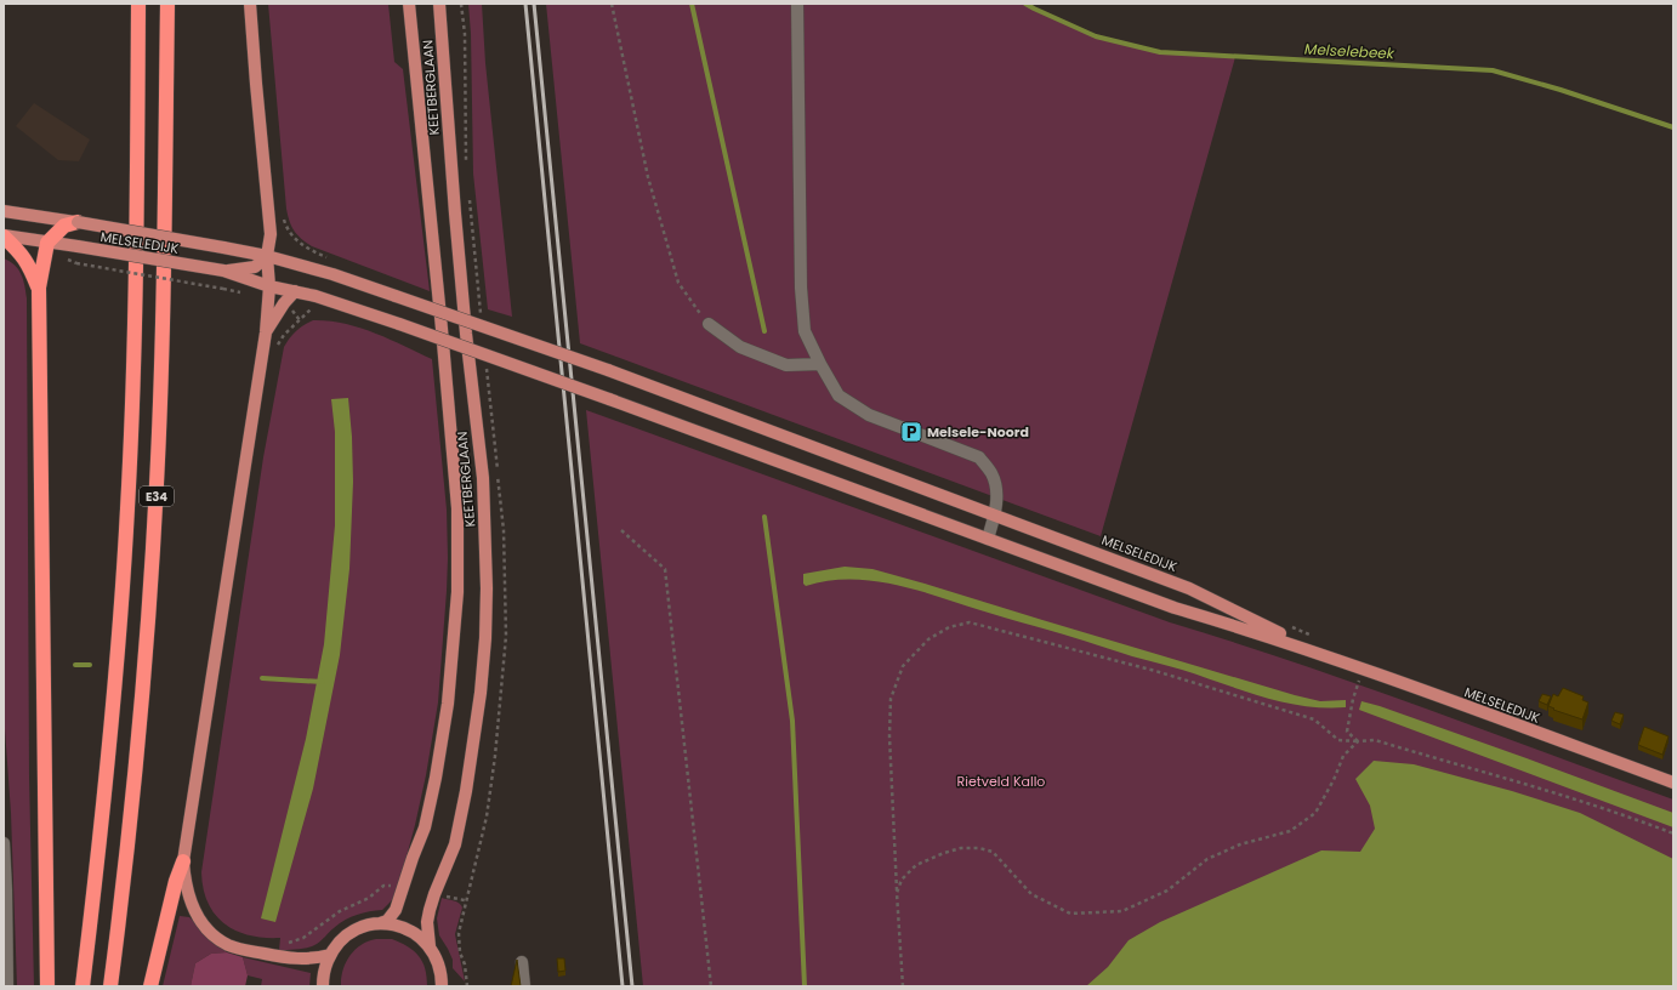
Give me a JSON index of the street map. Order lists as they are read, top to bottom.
{
  "streets": {
    "highway": ["E34"],
    "main road": ["KEETBERGLAAN", "MELSELEDIJK"]
  },
  "water": ["Melselebeek"],
  "parks": ["Rietveld Kallo"],
  "places": {
    "parking": ["Melsele-Noord"]
  }
}
